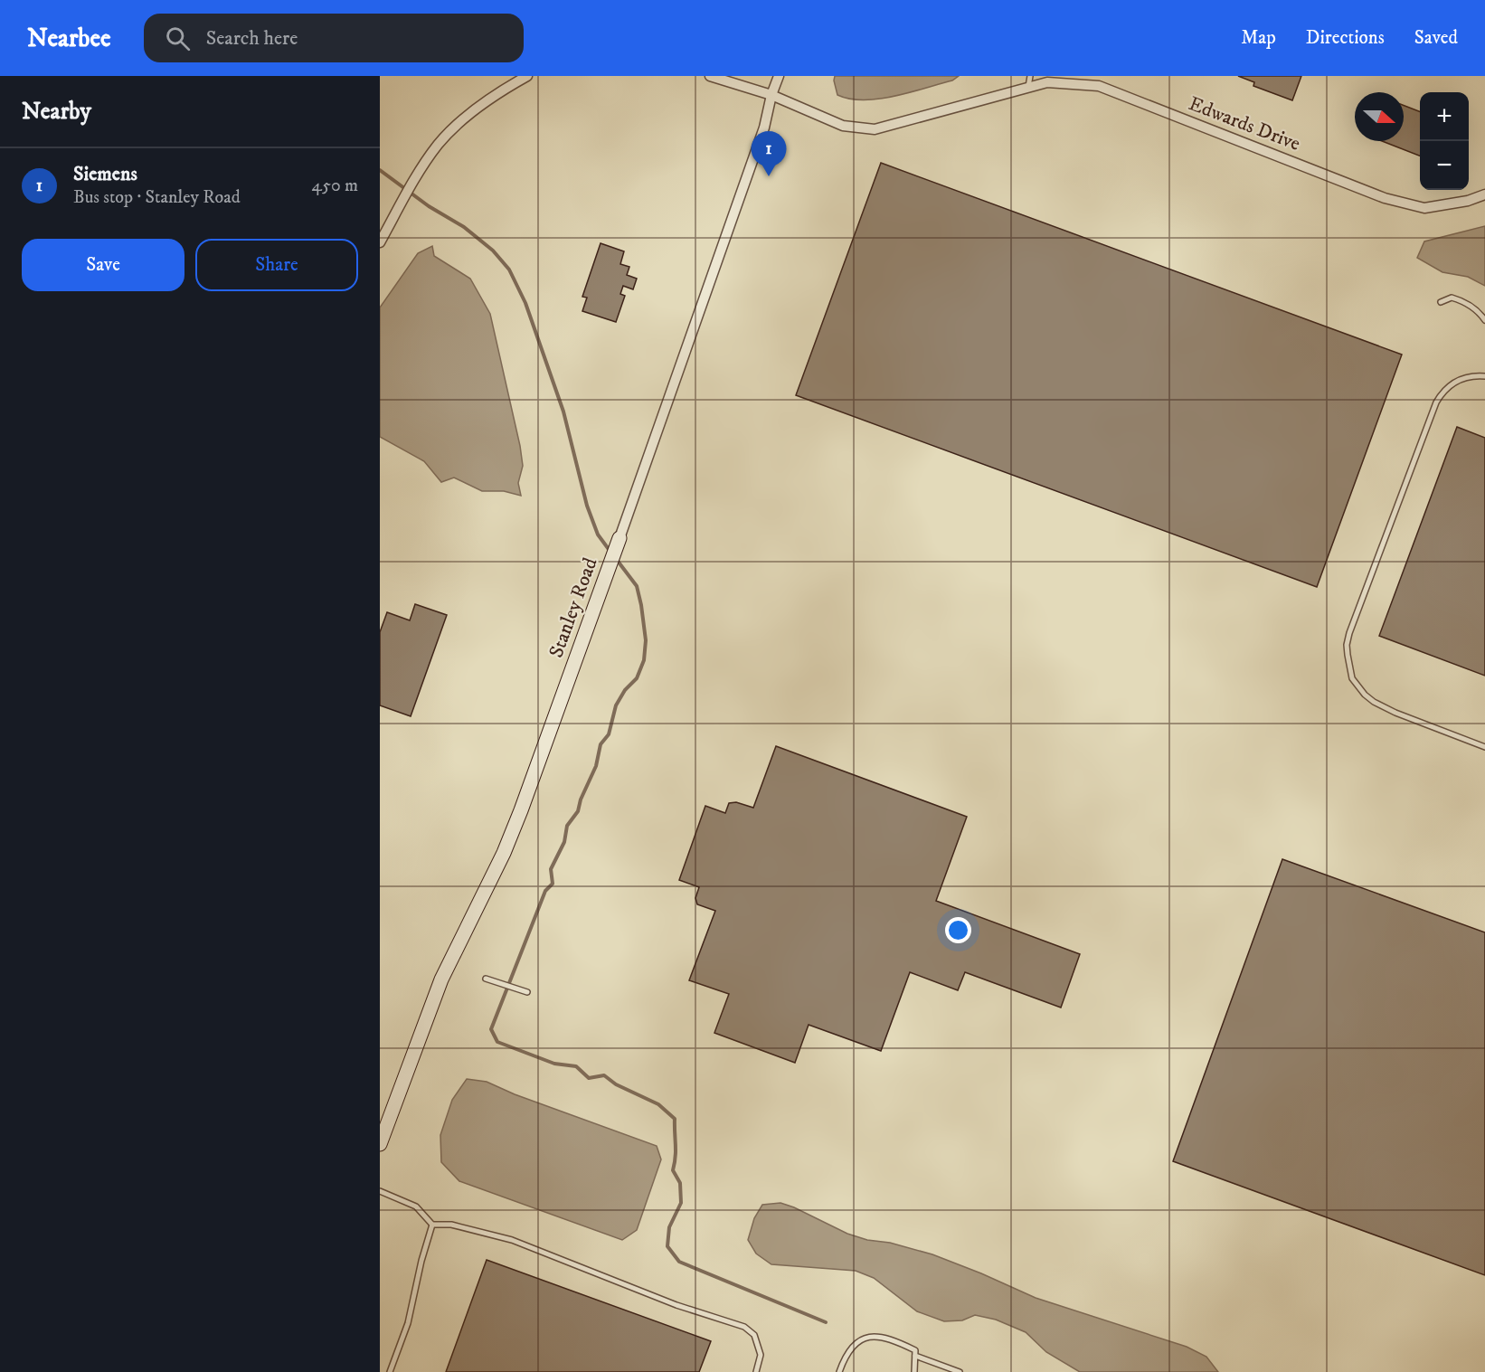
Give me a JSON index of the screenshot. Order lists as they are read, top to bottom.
{
  "streets": {
    "street": ["Edwards Drive", "Stanley Road"]
  },
  "crossings": [
    ["Edwards Drive", "Stanley Road"]
  ],
  "north": "right",
  "page": {
    "header": "Nearbee",
    "search": "Search here",
    "nav": ["Map", "Directions", "Saved"],
    "heading": "Nearby",
    "map_buttons": ["+", "−"],
    "pins": "1",
    "list": [
      {
        "mark": "1",
        "name": "Siemens",
        "note": "Bus stop · Stanley Road",
        "value": "450 m"
      }
    ],
    "buttons": ["Save", "Share"]
  }
}
